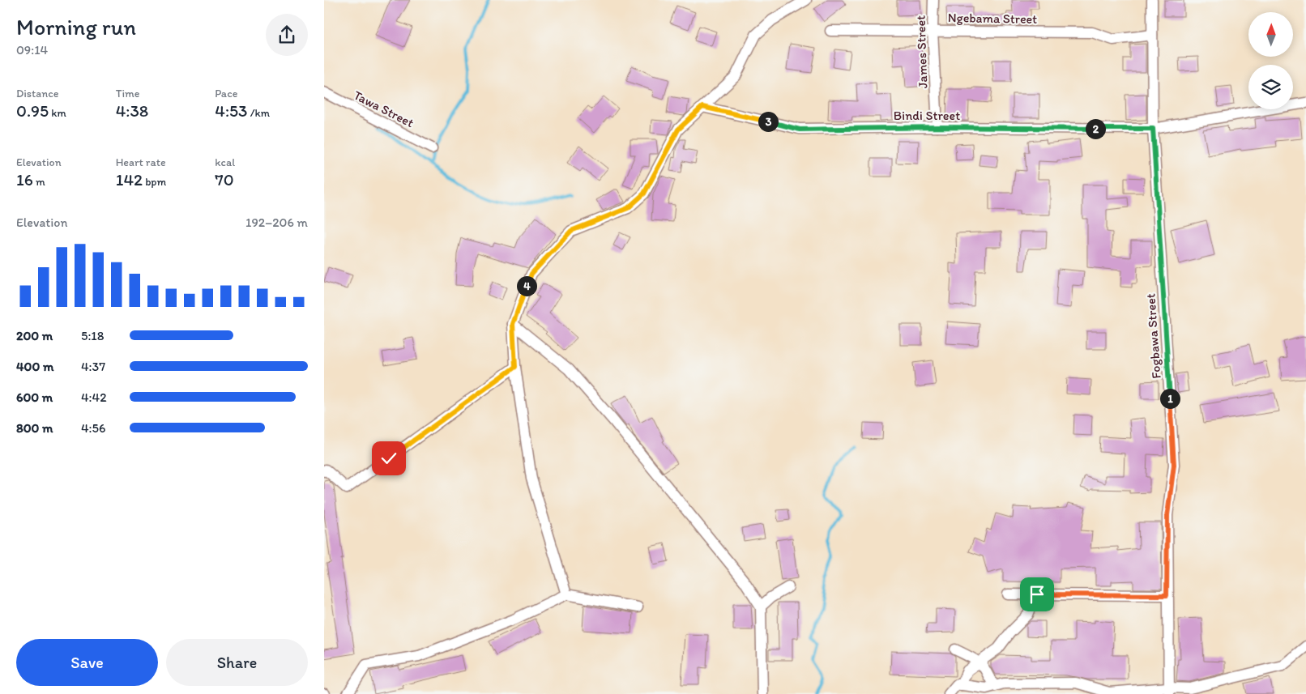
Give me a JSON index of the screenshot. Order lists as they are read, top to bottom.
{
  "streets": {
    "street": [
      "Ngebama Street",
      "James Street",
      "Tawa Street",
      "Bindi Street",
      "Fogbawa Street"
    ]
  },
  "crossings": [
    ["Ngebama Street", "James Street"],
    ["Ngebama Street", "Fogbawa Street"],
    ["James Street", "Bindi Street"],
    ["Bindi Street", "Fogbawa Street"]
  ],
  "north": "top",
  "page": {
    "heading": ["Morning run", "09:14"],
    "stats": [
      ["Distance", "0.95 km"],
      ["Time", "4:38"],
      ["Pace", "4:53 /km"],
      ["Elevation", "16 m"],
      ["Heart rate", "142 bpm"],
      ["kcal", "70"]
    ],
    "pins": [
      "3",
      "2",
      "4",
      "1"
    ],
    "chart": ["Elevation", "192–206 m"],
    "list": [
      {
        "name": "200 m",
        "note": "5:18"
      },
      {
        "name": "400 m",
        "note": "4:37"
      },
      {
        "name": "600 m",
        "note": "4:42"
      },
      {
        "name": "800 m",
        "note": "4:56"
      }
    ],
    "buttons": ["Save", "Share"]
  }
}
